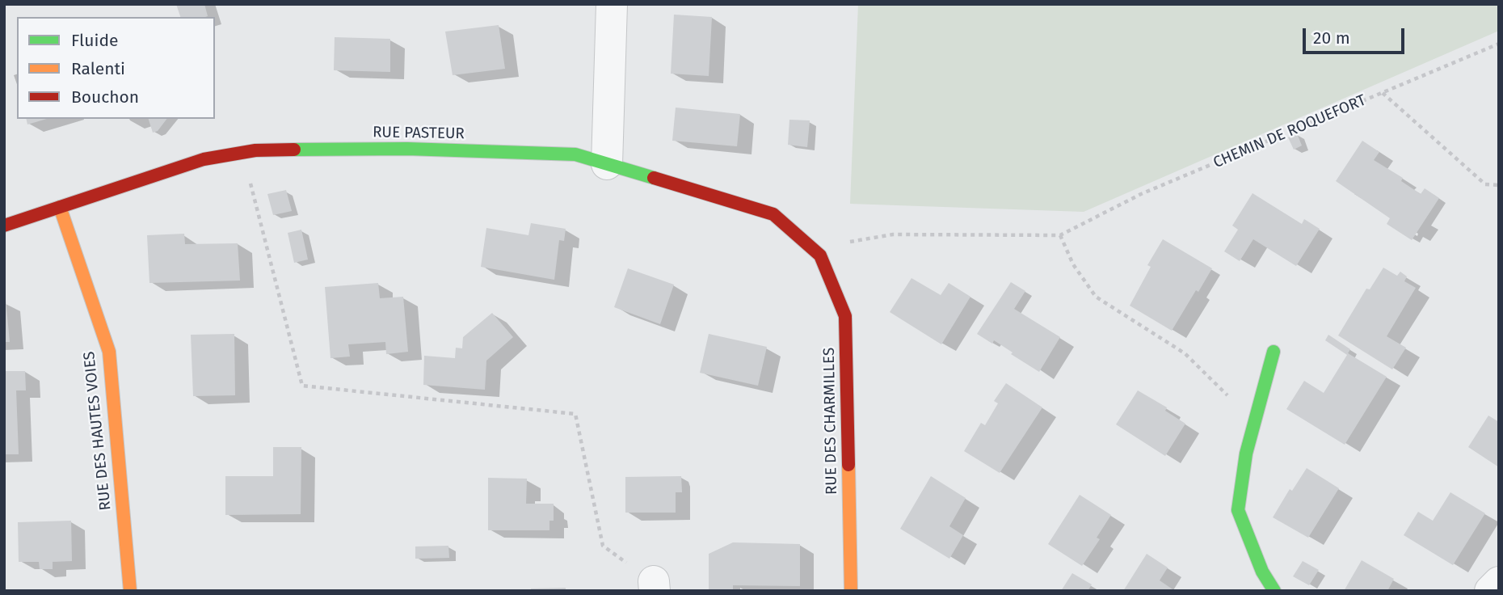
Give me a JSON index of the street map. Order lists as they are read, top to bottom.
{
  "streets": {
    "street": ["RUE PASTEUR", "RUE DES CHARMILLES", "RUE DES HAUTES VOIES"],
    "path": ["CHEMIN DE ROQUEFORT"]
  },
  "crossings": [
    ["CHEMIN DE ROQUEFORT", "RUE PASTEUR"],
    ["CHEMIN DE ROQUEFORT", "RUE DES CHARMILLES"],
    ["RUE PASTEUR", "RUE DES CHARMILLES"],
    ["RUE PASTEUR", "RUE DES HAUTES VOIES"]
  ],
  "legend": ["Fluide", "Ralenti", "Bouchon"],
  "scale_bar": "20 m"
}
